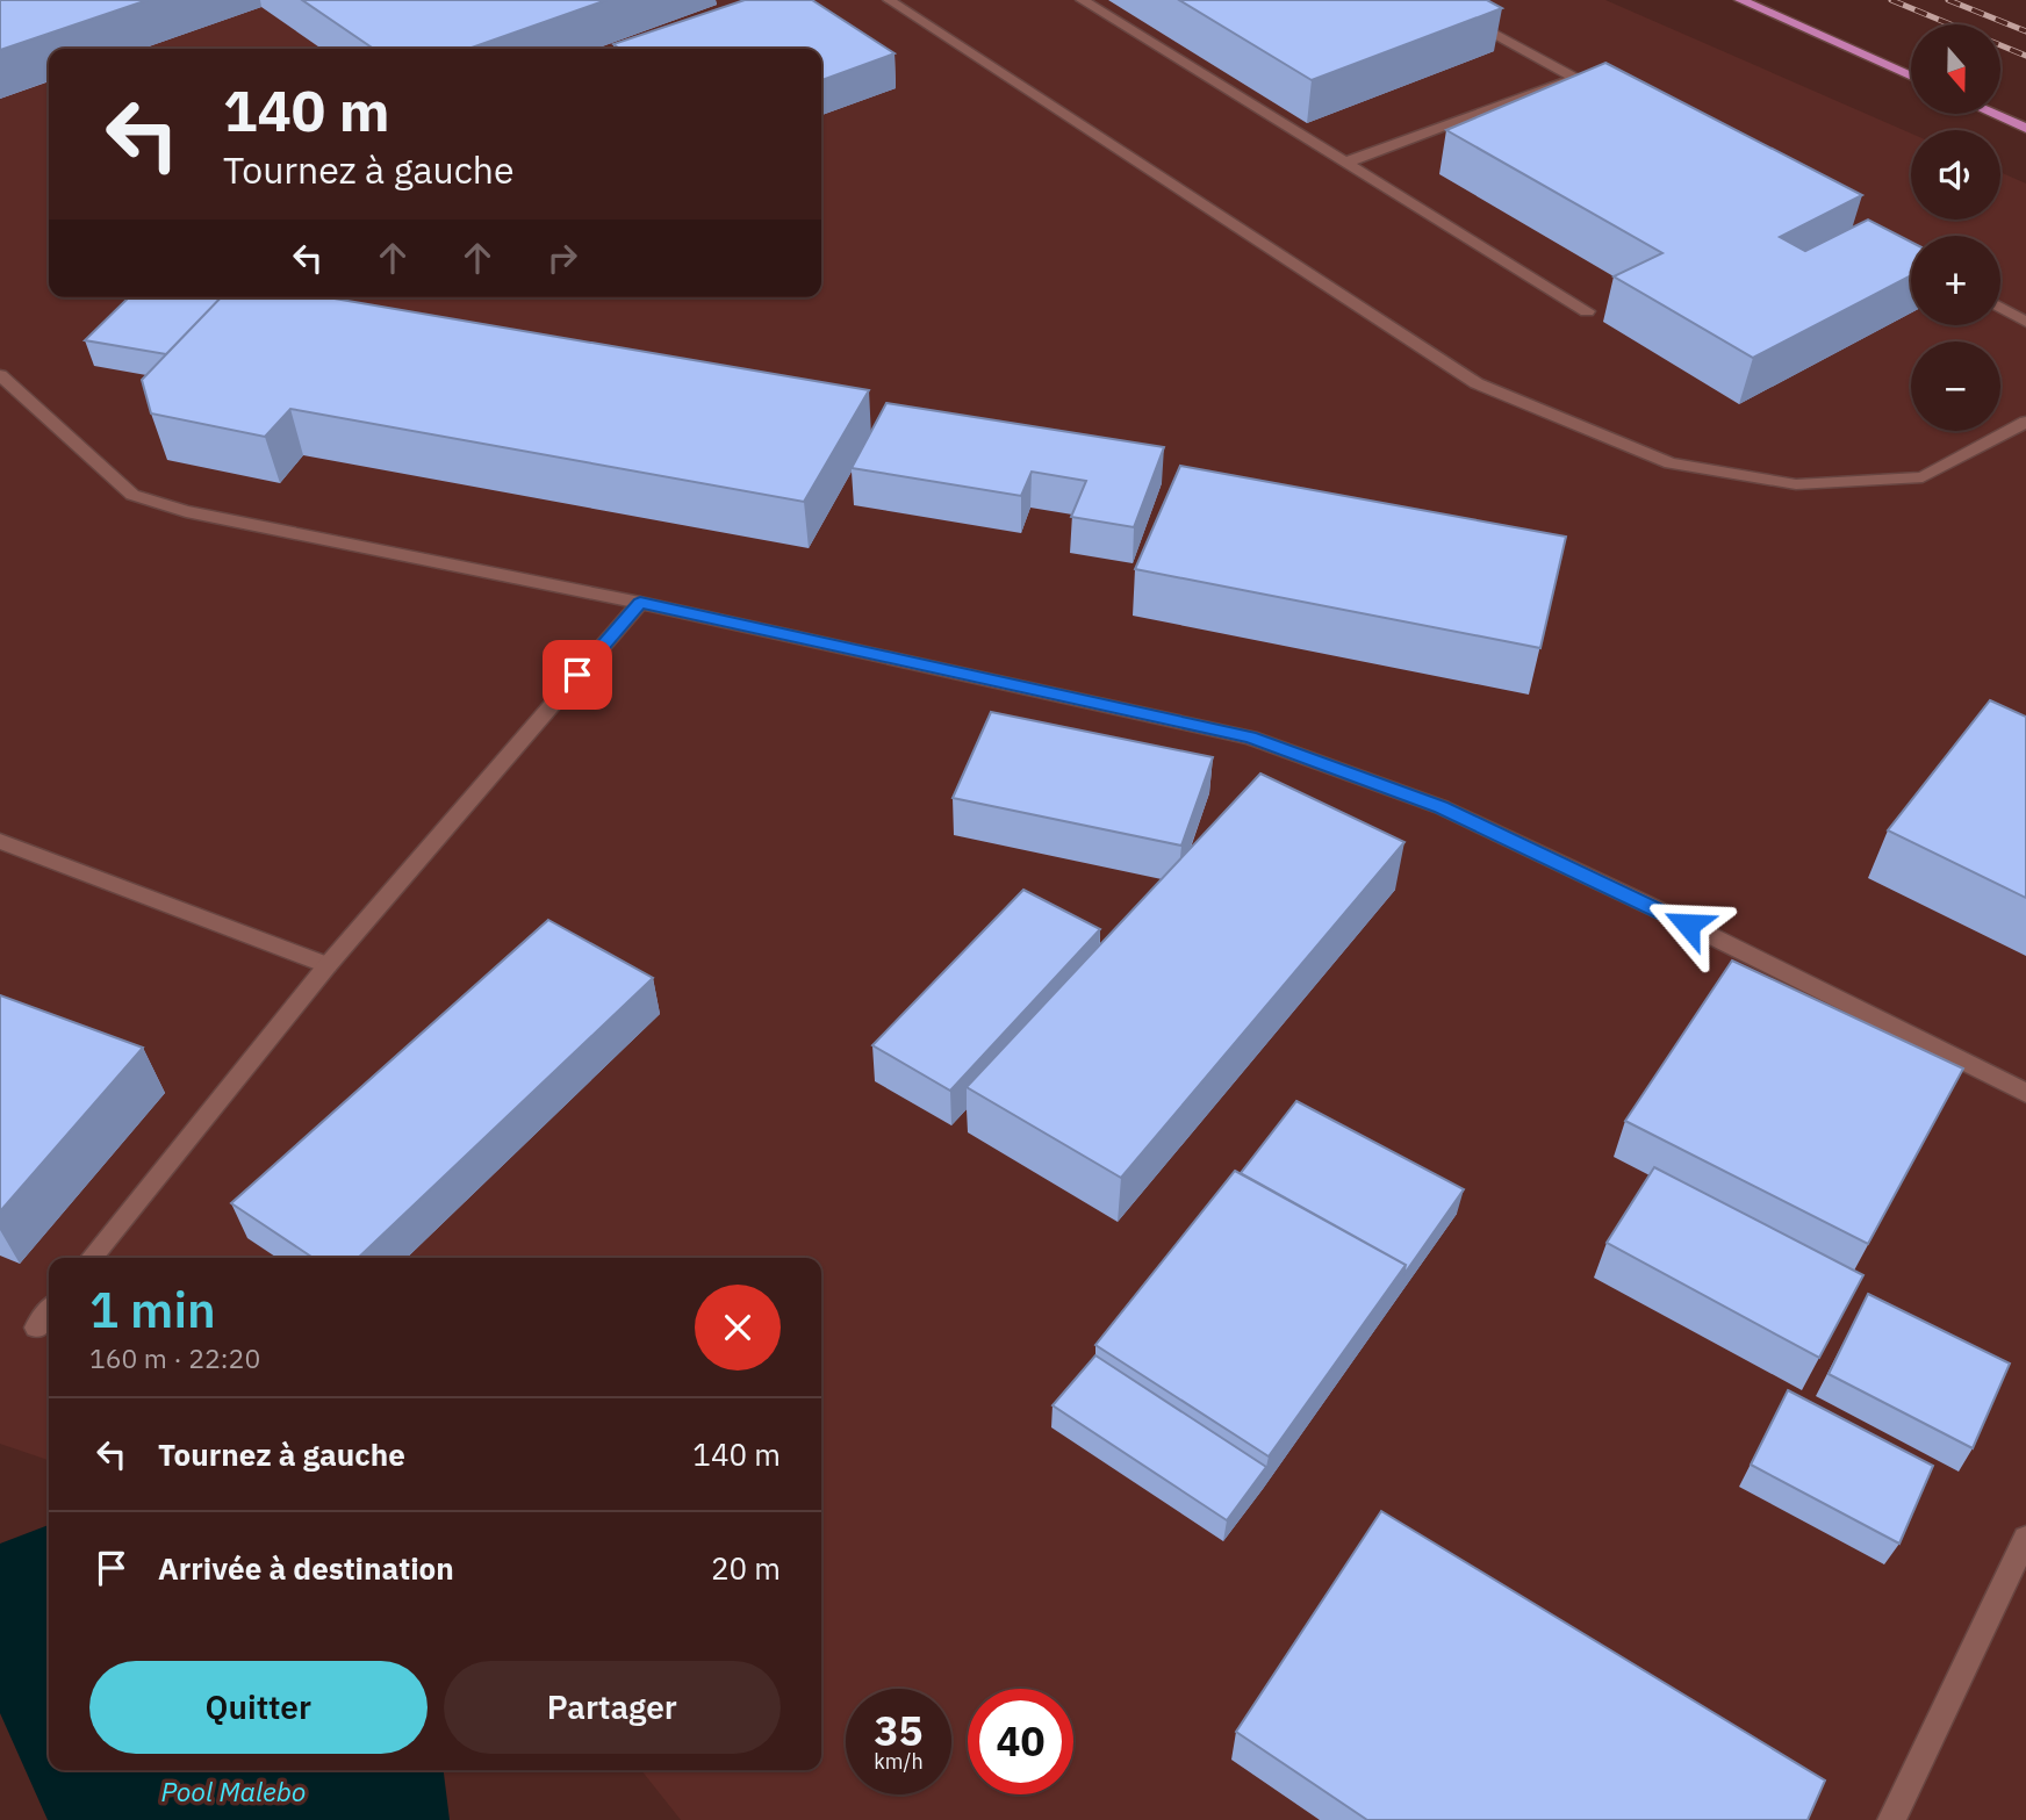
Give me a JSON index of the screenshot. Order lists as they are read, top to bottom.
{
  "water": ["Pool Malebo"],
  "north": "bottom",
  "page": {
    "map_buttons": ["+", "−"],
    "turn": ["140 m", "Tournez à gauche"],
    "heading": ["1 min", "160 m · 22:20"],
    "list": [
      {
        "name": "Tournez à gauche",
        "value": "140 m"
      },
      {
        "name": "Arrivée à destination",
        "value": "20 m"
      }
    ],
    "buttons": ["Quitter", "Partager"],
    "speed": "35 km/h",
    "limit": "40"
  }
}
